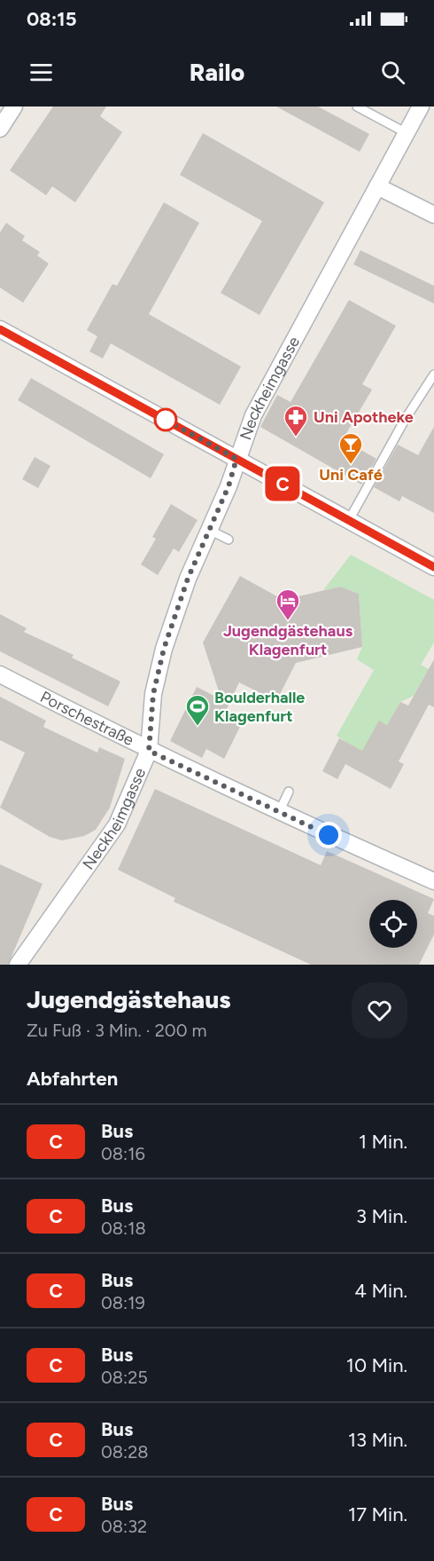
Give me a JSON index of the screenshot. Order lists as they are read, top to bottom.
{
  "streets": {
    "street": ["Neckheimgasse", "Porschestraße"]
  },
  "crossings": [
    ["Neckheimgasse", "Porschestraße"]
  ],
  "places": {
    "pharmacy": ["Uni Apotheke"],
    "bar": ["Uni Café"],
    "hotel": ["Jugendgästehaus Klagenfurt"],
    "sports": ["Boulderhalle Klagenfurt"]
  },
  "lines": ["bus line C"],
  "page": {
    "status": "08:15",
    "header": "Railo",
    "on_map": "C",
    "heading": [
      ["Jugendgästehaus", "Zu Fuß · 3 Min. · 200 m"],
      "Abfahrten"
    ],
    "list": [
      {
        "mark": "C",
        "name": "Bus",
        "note": "08:16",
        "value": "1 Min."
      },
      {
        "mark": "C",
        "name": "Bus",
        "note": "08:18",
        "value": "3 Min."
      },
      {
        "mark": "C",
        "name": "Bus",
        "note": "08:19",
        "value": "4 Min."
      },
      {
        "mark": "C",
        "name": "Bus",
        "note": "08:25",
        "value": "10 Min."
      },
      {
        "mark": "C",
        "name": "Bus",
        "note": "08:28",
        "value": "13 Min."
      },
      {
        "mark": "C",
        "name": "Bus",
        "note": "08:32",
        "value": "17 Min."
      }
    ]
  }
}
